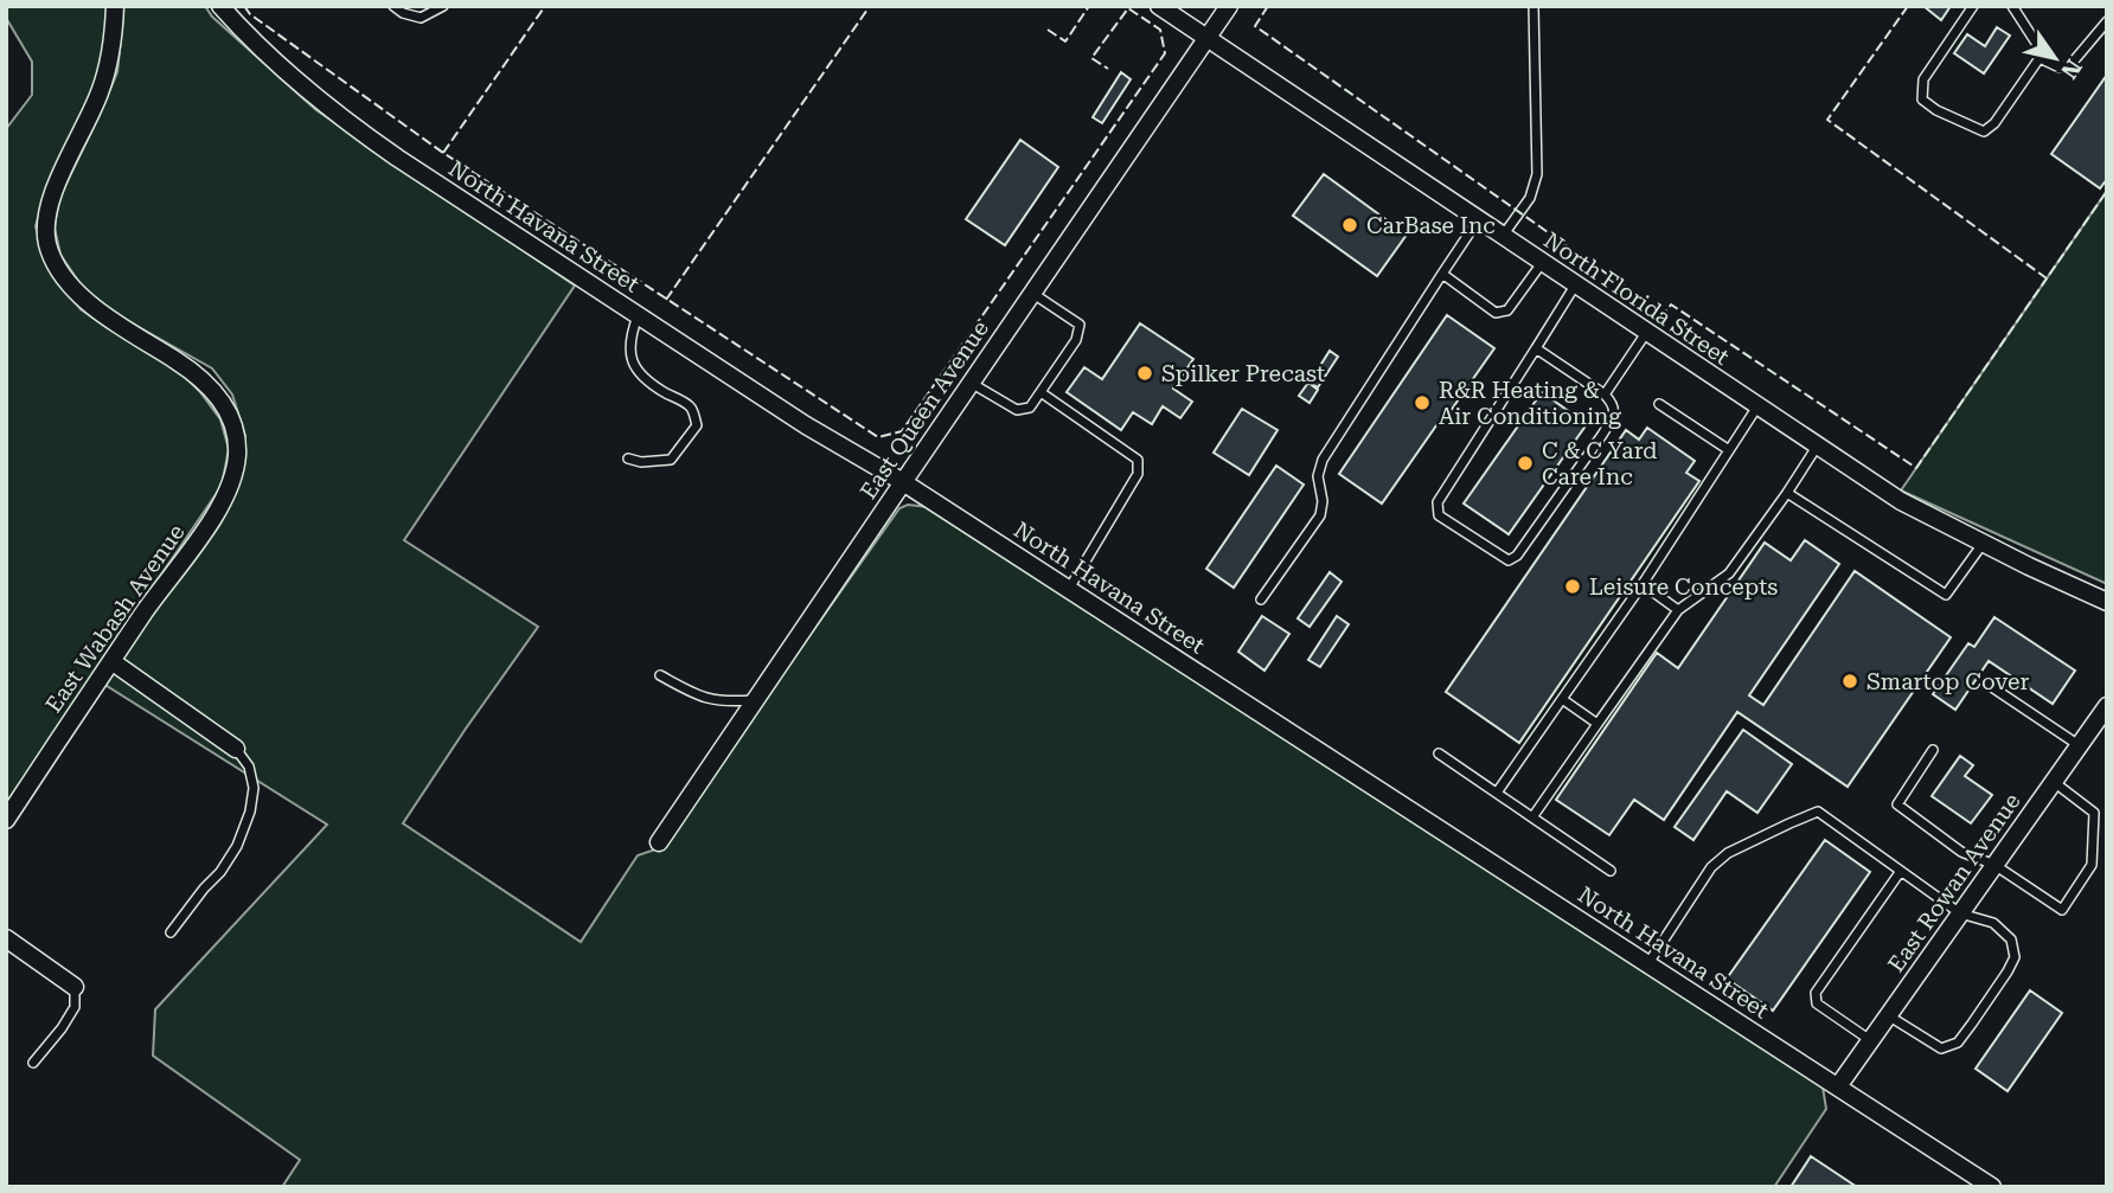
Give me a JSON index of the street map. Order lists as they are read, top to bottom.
{
  "streets": {
    "street": [
      "North Havana Street",
      "North Florida Street",
      "East Queen Avenue",
      "East Wabash Avenue",
      "East Rowan Avenue"
    ]
  },
  "crossings": [
    ["North Havana Street", "East Queen Avenue"],
    ["North Havana Street", "East Rowan Avenue"],
    ["North Florida Street", "East Queen Avenue"]
  ],
  "places": [
    "CarBase Inc",
    "Spilker Precast",
    "R&R Heating & Air Conditioning",
    "C & C Yard Care Inc",
    "Leisure Concepts",
    "Smartop Cover"
  ],
  "north": "bottom right"
}
